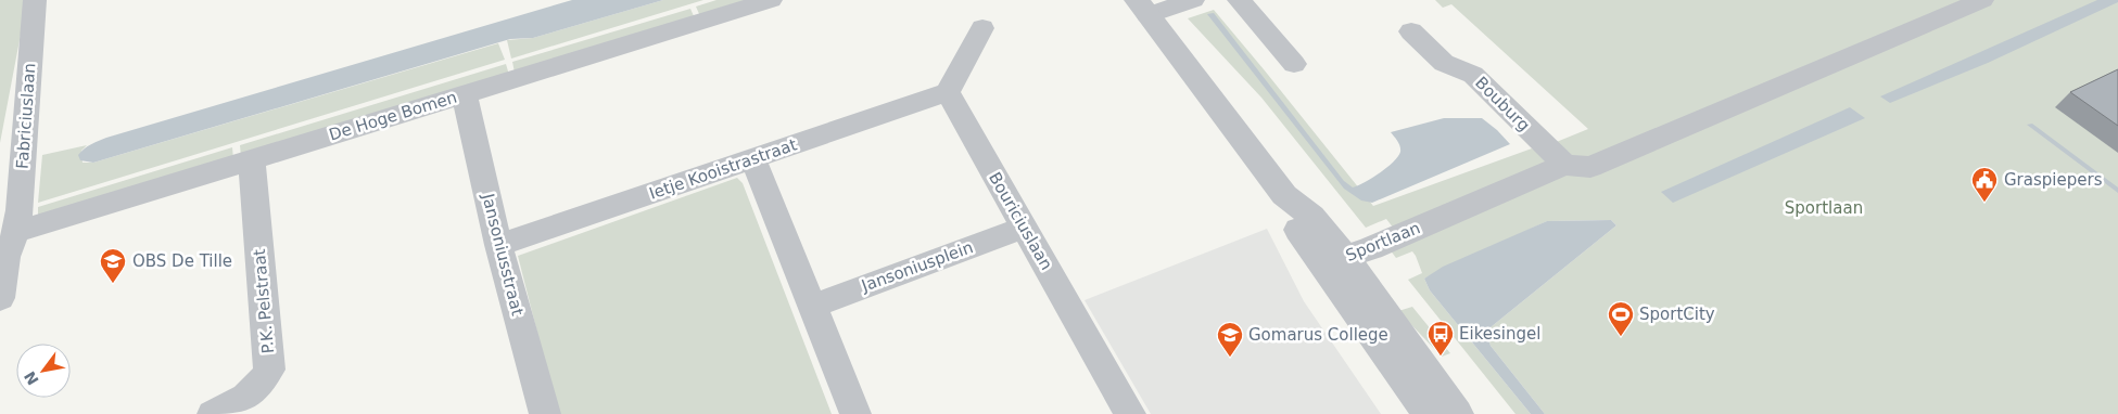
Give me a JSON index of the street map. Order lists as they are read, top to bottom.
{
  "streets": {
    "street": [
      "Bouburg",
      "Fabriciuslaan",
      "De Hoge Bomen",
      "Ietje Kooistrastraat",
      "Bouriciuslaan",
      "Sportlaan",
      "Jansoniusstraat",
      "Jansoniusplein",
      "P.K. Pelstraat"
    ]
  },
  "crossings": [
    ["Bouburg", "Sportlaan"],
    ["Fabriciuslaan", "De Hoge Bomen"],
    ["De Hoge Bomen", "Jansoniusstraat"],
    ["De Hoge Bomen", "P.K. Pelstraat"],
    ["Ietje Kooistrastraat", "Bouriciuslaan"],
    ["Ietje Kooistrastraat", "Jansoniusstraat"],
    ["Bouriciuslaan", "Jansoniusplein"]
  ],
  "parks": ["Sportlaan"],
  "places": {
    "public building": ["Graspiepers"],
    "school or university": ["OBS De Tille", "Gomarus College"],
    "sports": ["SportCity"],
    "bus stop": ["Eikesingel"]
  },
  "north": "bottom left"
}
